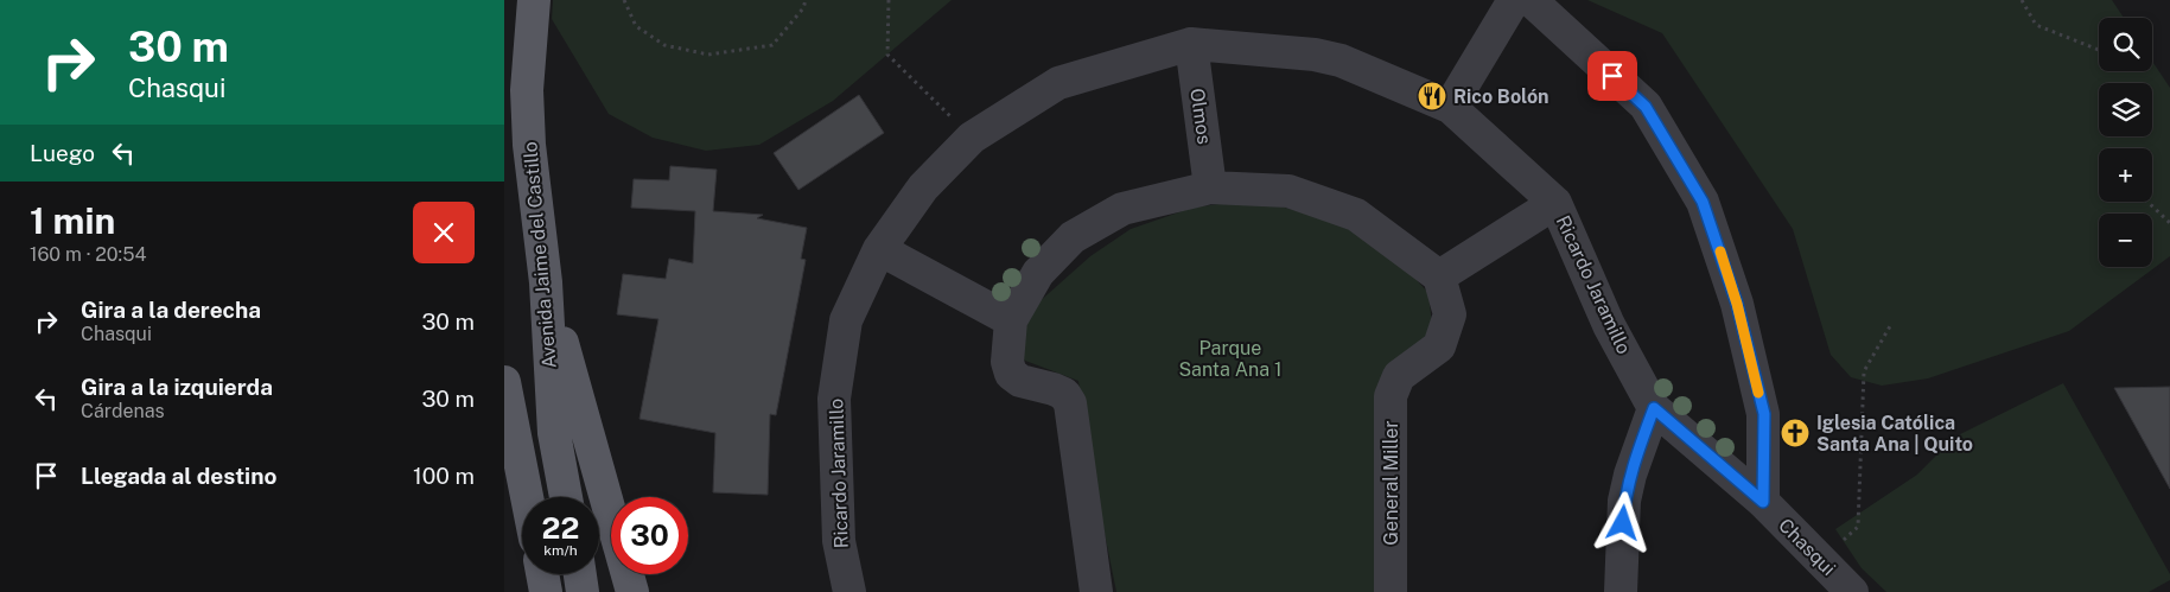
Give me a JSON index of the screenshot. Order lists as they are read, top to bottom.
{
  "streets": {
    "main road": ["Avenida Jaime del Castillo"],
    "street": [
      "Olmos",
      "Ricardo Jaramillo",
      "General Miller",
      "Chasqui"
    ]
  },
  "crossings": [
    ["Olmos", "Ricardo Jaramillo"],
    ["Ricardo Jaramillo", "Chasqui"]
  ],
  "parks": ["Parque Santa Ana 1"],
  "places": {
    "restaurant": ["Rico Bolón"],
    "church": ["Iglesia Católica Santa Ana | Quito"]
  },
  "page": {
    "turn": ["30 m", "Chasqui"],
    "map_buttons": ["+", "−"],
    "then": "Luego",
    "heading": ["1 min", "160 m · 20:54"],
    "list": [
      {
        "name": "Gira a la derecha",
        "note": "Chasqui",
        "value": "30 m"
      },
      {
        "name": "Gira a la izquierda",
        "note": "Cárdenas",
        "value": "30 m"
      },
      {
        "name": "Llegada al destino",
        "value": "100 m"
      }
    ],
    "speed": "22 km/h",
    "limit": "30"
  }
}
